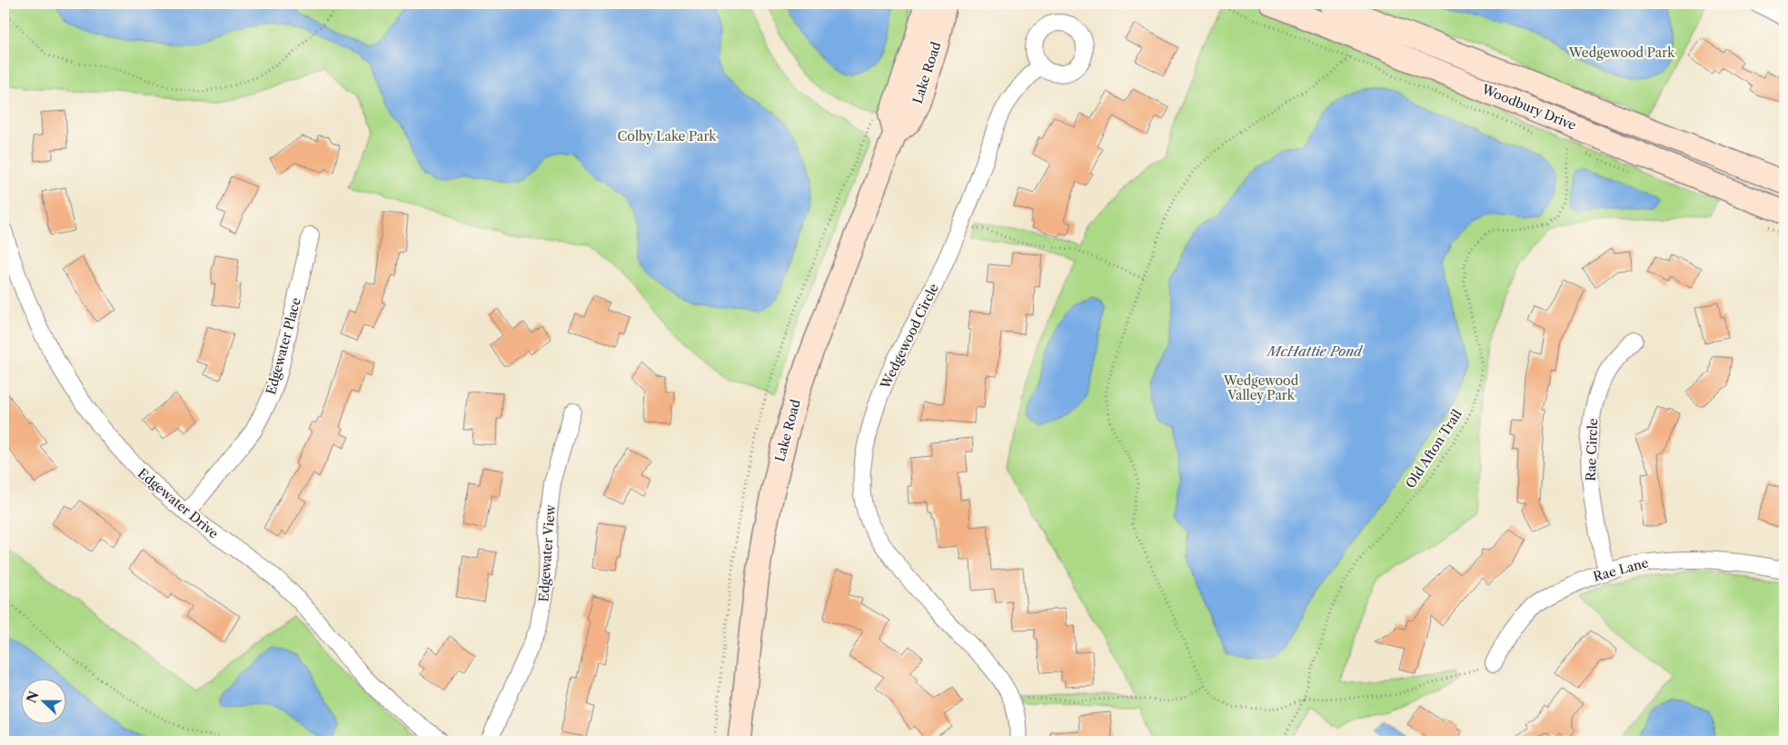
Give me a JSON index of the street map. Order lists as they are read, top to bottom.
{
  "streets": {
    "main road": ["Lake Road", "Woodbury Drive"],
    "street": [
      "Wedgewood Circle",
      "Edgewater Place",
      "Rae Circle",
      "Edgewater Drive",
      "Edgewater View",
      "Rae Lane"
    ],
    "path": ["Old Afton Trail"]
  },
  "crossings": [
    ["Edgewater Place", "Edgewater Drive"],
    ["Rae Circle", "Rae Lane"]
  ],
  "water": ["McHattie Pond"],
  "parks": ["Wedgewood Park", "Colby Lake Park", "Wedgewood Valley Park"],
  "north": "left"
}
